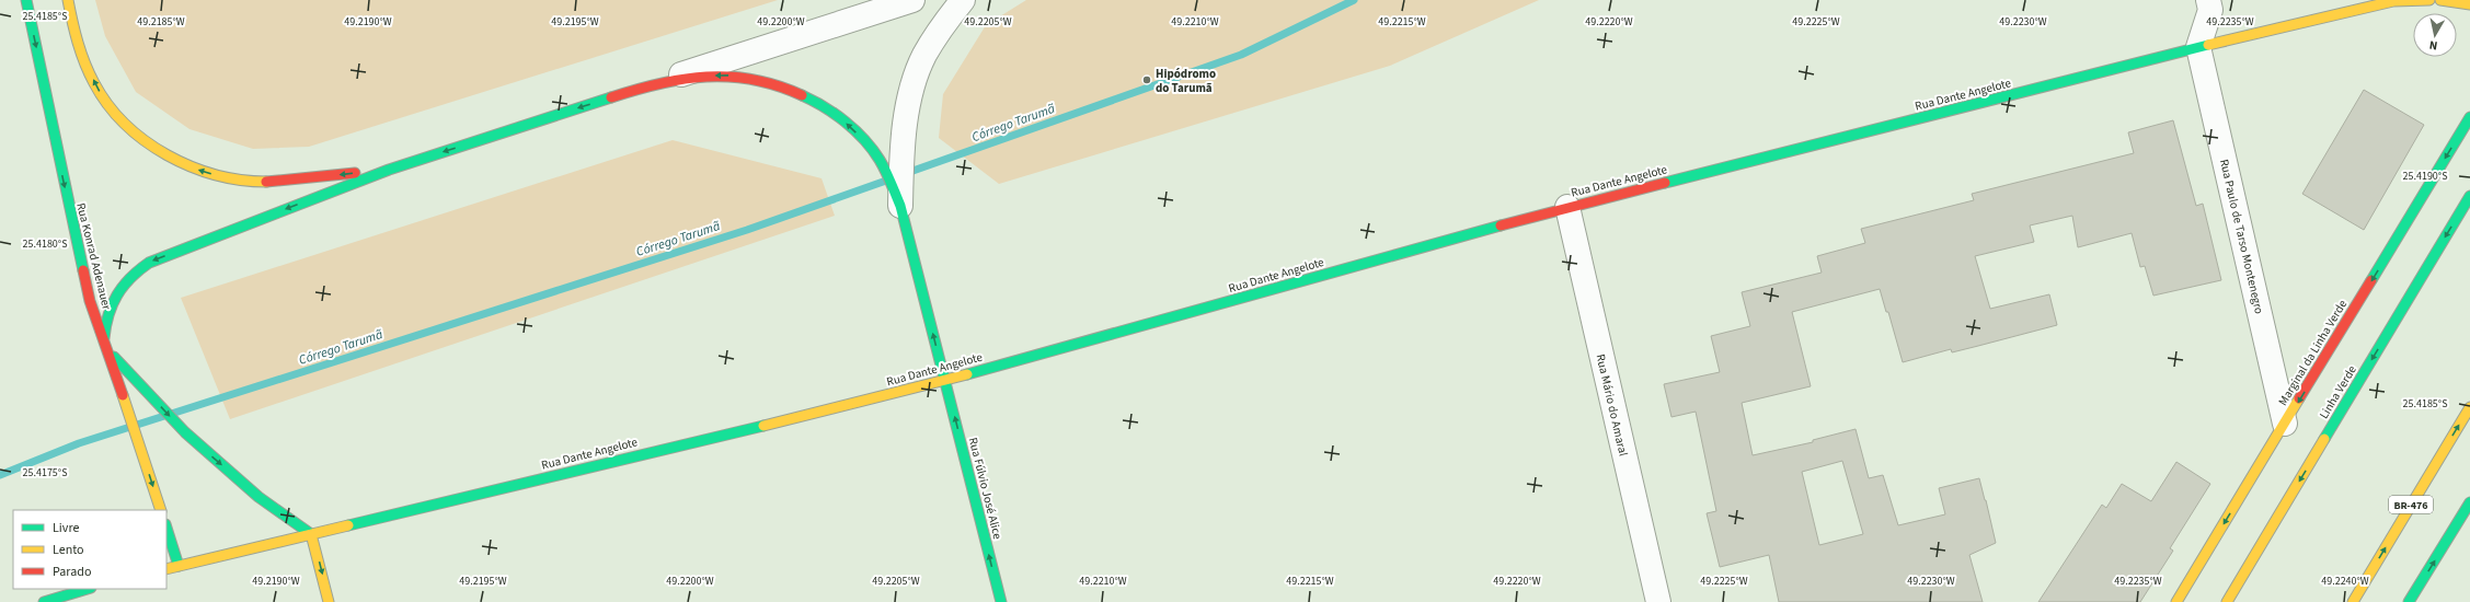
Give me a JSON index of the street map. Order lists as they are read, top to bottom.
{
  "streets": {
    "main road": [
      "Rua Dante Angelote",
      "Rua Konrad Adenauer",
      "Marginal da Linha Verde",
      "Linha Verde",
      "Rua Fúlvio José Alice",
      "BR-476"
    ],
    "street": ["Rua Paulo de Tarso Montenegro", "Rua Mário do Amaral"]
  },
  "crossings": [
    ["Rua Dante Angelote", "Rua Paulo de Tarso Montenegro"],
    ["Rua Dante Angelote", "Rua Konrad Adenauer"],
    ["Rua Dante Angelote", "Rua Mário do Amaral"],
    ["Rua Dante Angelote", "Rua Fúlvio José Alice"],
    ["Rua Paulo de Tarso Montenegro", "Marginal da Linha Verde"]
  ],
  "one_way": ["Rua Konrad Adenauer", "Marginal da Linha Verde", "Linha Verde"],
  "water": ["Córrego Tarumã"],
  "places": ["Hipódromo do Tarumã"],
  "legend": ["Livre", "Lento", "Parado"],
  "north": "bottom",
  "coordinates": [
    "25.4185°S",
    "49.2185°W",
    "49.2190°W",
    "49.2195°W",
    "49.2200°W",
    "49.2205°W",
    "49.2210°W",
    "49.2215°W",
    "49.2220°W",
    "49.2225°W",
    "49.2230°W",
    "49.2235°W",
    "25.4190°S",
    "25.4180°S",
    "25.4175°S",
    "49.2240°W"
  ]
}
